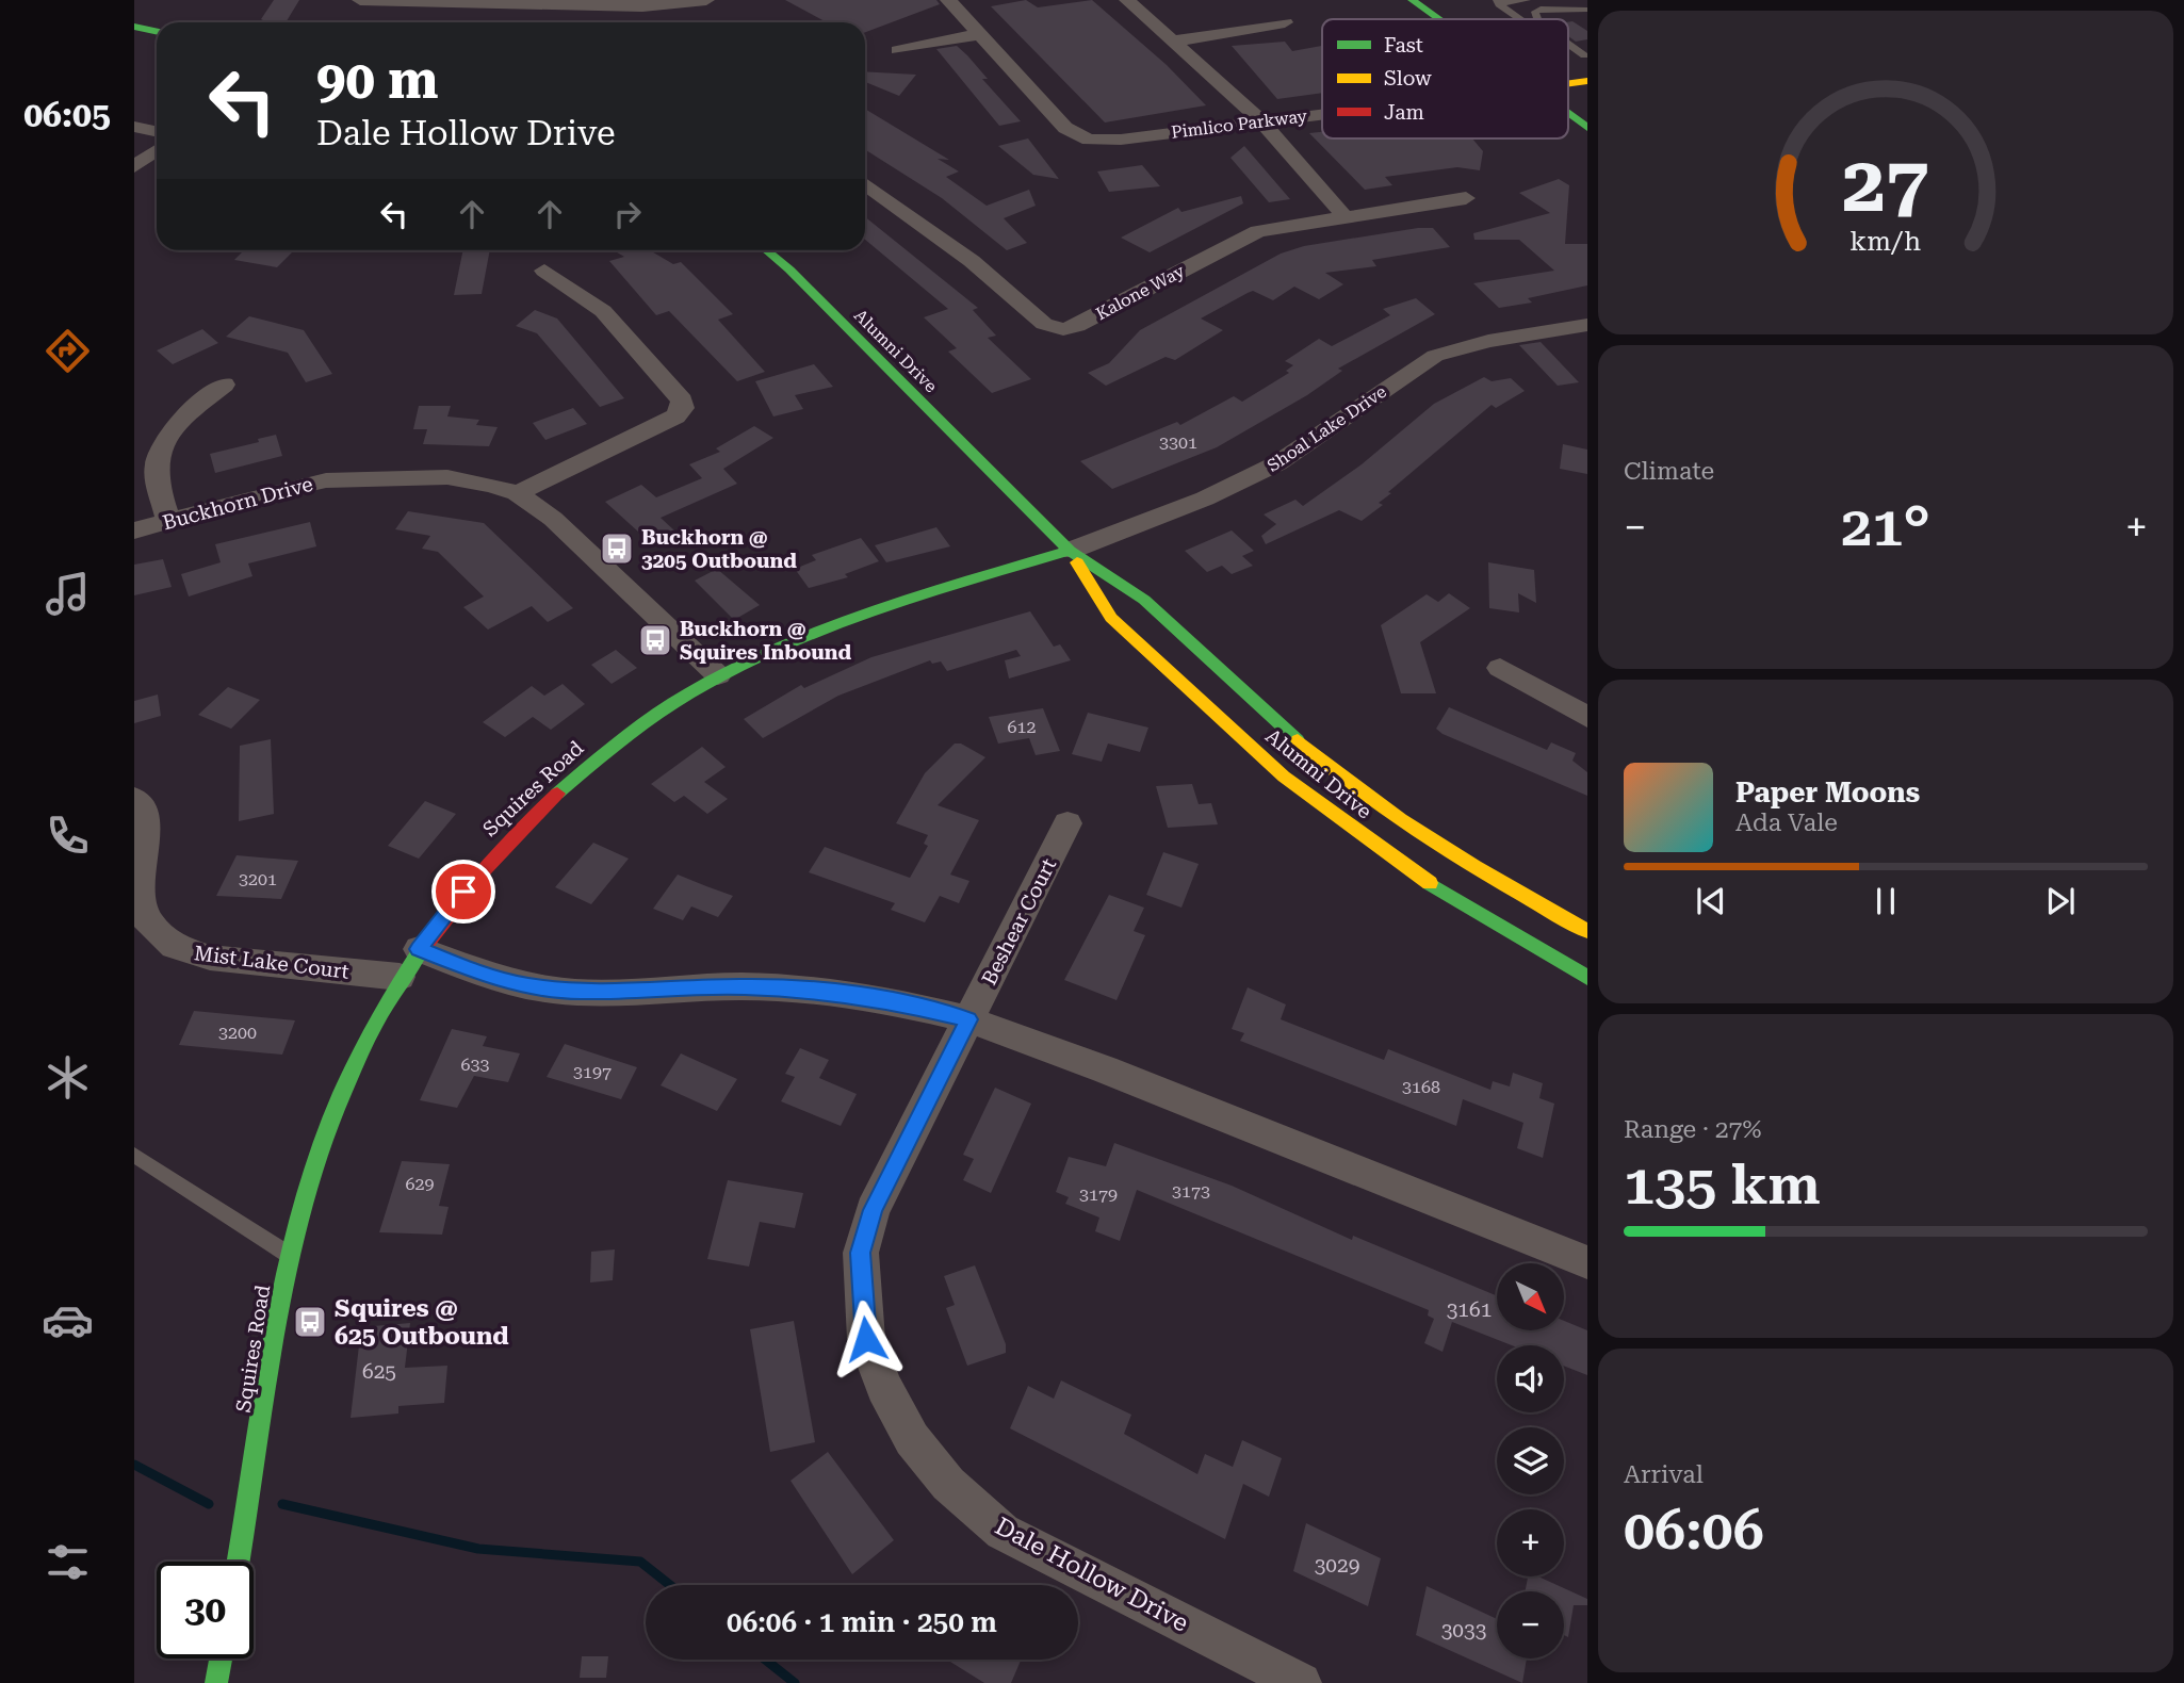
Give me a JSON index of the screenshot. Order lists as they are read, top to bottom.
{
  "streets": {
    "street": [
      "Pimlico Parkway",
      "Kalone Way",
      "Alumni Drive",
      "Shoal Lake Drive",
      "Buckhorn Drive",
      "Squires Road",
      "Beshear Court",
      "Mist Lake Court",
      "Dale Hollow Drive"
    ]
  },
  "crossings": [
    ["Alumni Drive", "Shoal Lake Drive"],
    ["Alumni Drive", "Squires Road"],
    ["Shoal Lake Drive", "Squires Road"],
    ["Buckhorn Drive", "Squires Road"],
    ["Squires Road", "Mist Lake Court"],
    ["Beshear Court", "Dale Hollow Drive"]
  ],
  "places": {
    "bus stop": ["Buckhorn @ 3205 Outbound", "Buckhorn @ Squires Inbound", "Squires @ 625 Outbound"]
  },
  "house_numbers": [
    "3301",
    "612",
    "3201",
    "3200",
    "633",
    "3197",
    "3168",
    "629",
    "3173",
    "3179",
    "3161",
    "625",
    "3029",
    "3033"
  ],
  "legend": ["Fast", "Slow", "Jam"],
  "north": "bottom right",
  "page": {
    "tabs": "06:05",
    "turn": ["90 m", "Dale Hollow Drive"],
    "tile": [
      "Climate",
      ["Range · 27%", "135 km"],
      ["Arrival", "06:06"]
    ],
    "heat": ["−", "21°", "+"],
    "song": ["Paper Moons", "Ada Vale"],
    "map_buttons": ["+", "−"],
    "limit": "30",
    "trip": "06:06 · 1 min · 250 m",
    "gauge": ["27", "km/h"]
  }
}
